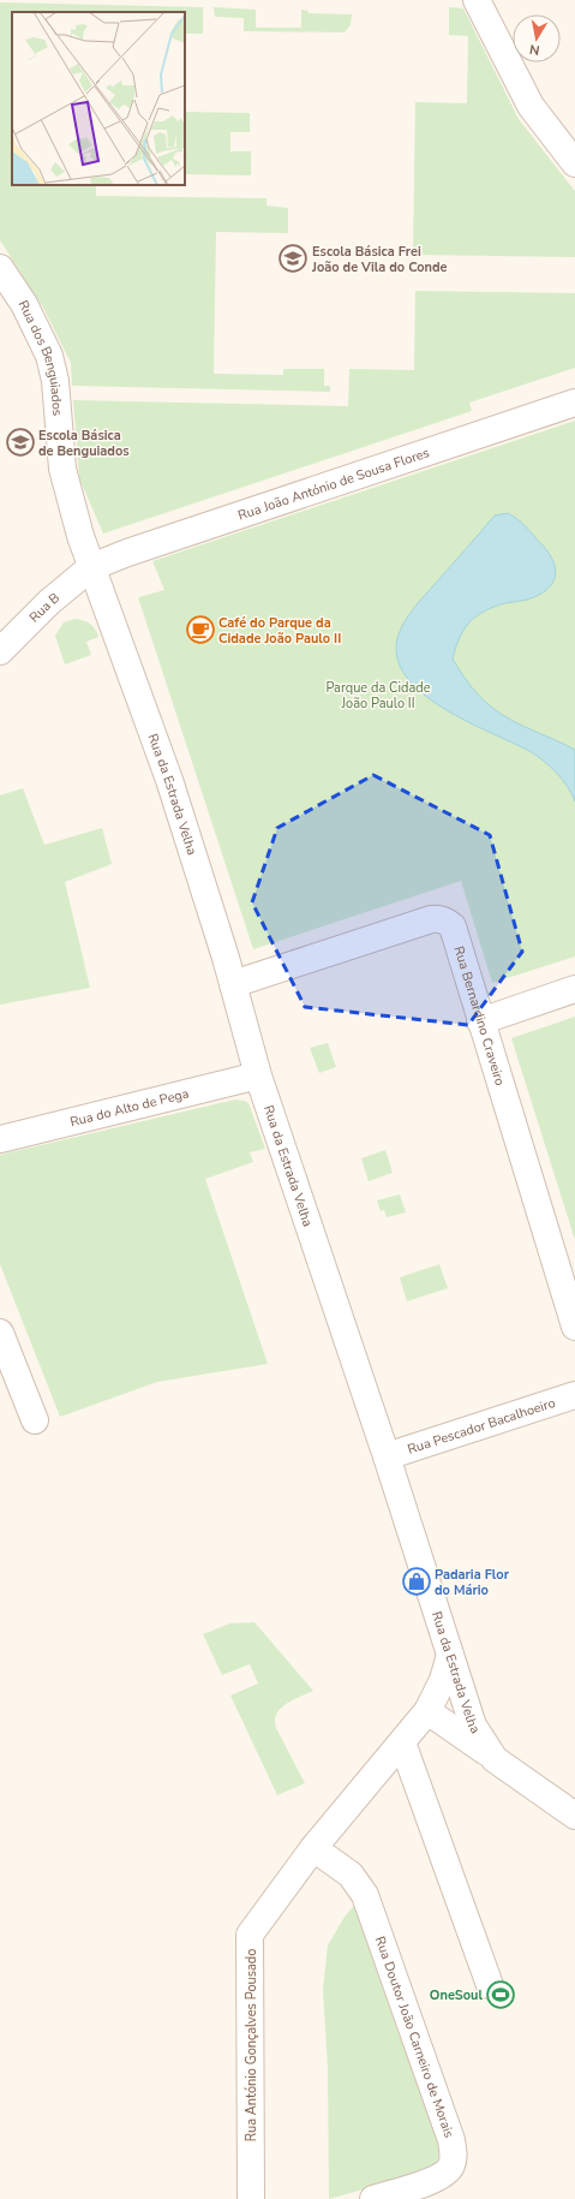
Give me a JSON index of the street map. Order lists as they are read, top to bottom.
{
  "streets": {
    "street": [
      "Rua dos Benguiados",
      "Rua João António de Sousa Flores",
      "Rua B",
      "Rua da Estrada Velha",
      "Rua Bernardino Craveiro",
      "Rua do Alto de Pega",
      "Rua Pescador Bacalhoeiro",
      "Rua Doutor João Carneiro de Morais",
      "Rua António Gonçalves Pousado"
    ]
  },
  "crossings": [
    ["Rua dos Benguiados", "Rua João António de Sousa Flores"],
    ["Rua dos Benguiados", "Rua B"],
    ["Rua dos Benguiados", "Rua da Estrada Velha"],
    ["Rua João António de Sousa Flores", "Rua B"],
    ["Rua João António de Sousa Flores", "Rua da Estrada Velha"],
    ["Rua B", "Rua da Estrada Velha"],
    ["Rua da Estrada Velha", "Rua Bernardino Craveiro"],
    ["Rua da Estrada Velha", "Rua do Alto de Pega"],
    ["Rua da Estrada Velha", "Rua Pescador Bacalhoeiro"],
    ["Rua da Estrada Velha", "Rua António Gonçalves Pousado"],
    ["Rua Doutor João Carneiro de Morais", "Rua António Gonçalves Pousado"]
  ],
  "parks": ["Parque da Cidade João Paulo II"],
  "places": {
    "school or university": ["Escola Básica Frei João de Vila do Conde", "Escola Básica de Benguiados"],
    "cafe": ["Café do Parque da Cidade João Paulo II"],
    "shop": ["Padaria Flor do Mário"],
    "sports": ["OneSoul"]
  },
  "north": "bottom"
}
